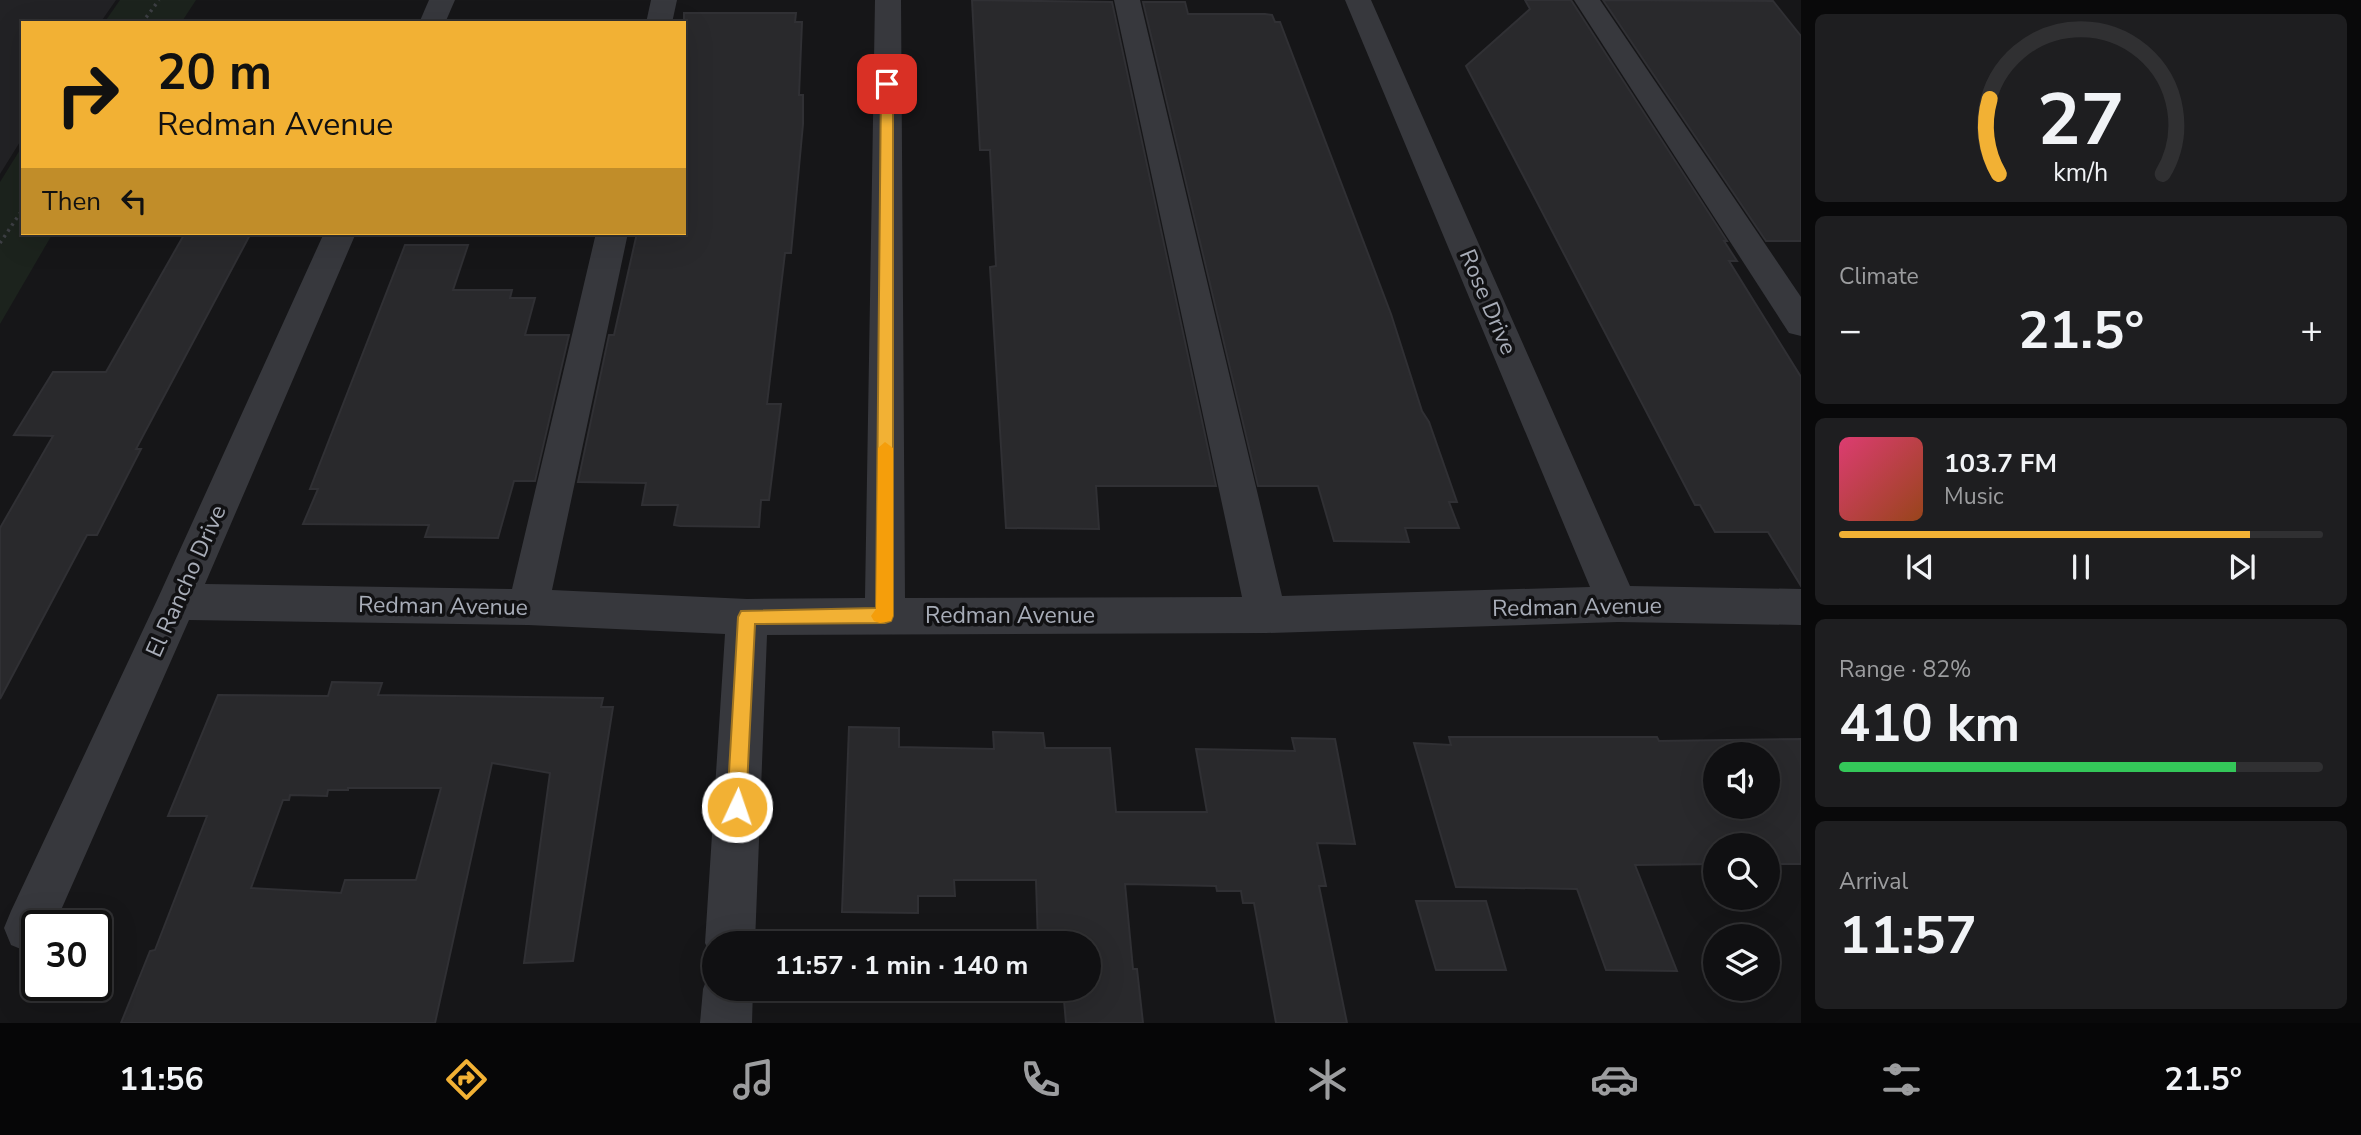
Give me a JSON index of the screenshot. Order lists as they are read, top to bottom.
{
  "streets": {
    "street": ["Rose Drive", "El Rancho Drive", "Redman Avenue"]
  },
  "crossings": [
    ["Rose Drive", "Redman Avenue"],
    ["El Rancho Drive", "Redman Avenue"]
  ],
  "page": {
    "turn": ["20 m", "Redman Avenue"],
    "then": "Then",
    "tile": [
      "Climate",
      ["Range · 82%", "410 km"],
      ["Arrival", "11:57"]
    ],
    "heat": ["−", "21.5°", "+"],
    "song": ["103.7 FM", "Music"],
    "limit": "30",
    "trip": "11:57 · 1 min · 140 m",
    "tabs": ["11:56", "21.5°"],
    "gauge": ["27", "km/h"]
  }
}
